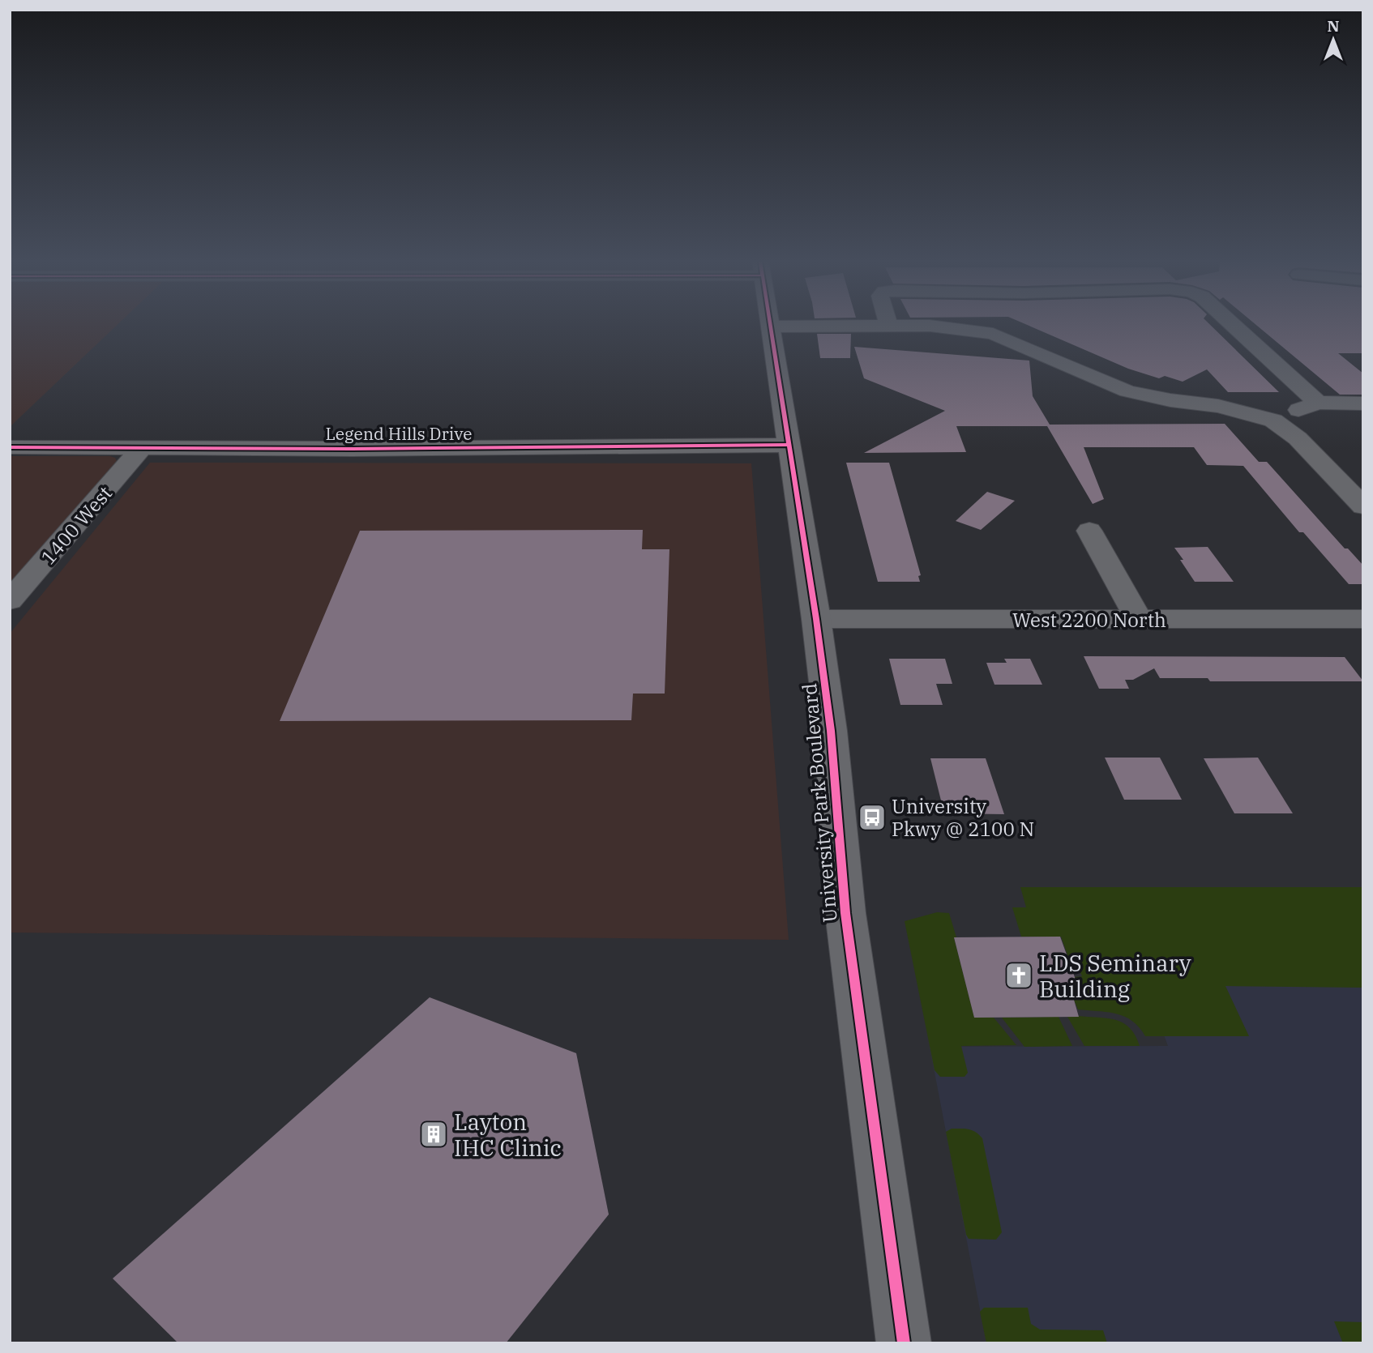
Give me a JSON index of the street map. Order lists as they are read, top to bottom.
{
  "streets": {
    "street": [
      "Legend Hills Drive",
      "1400 West",
      "West 2200 North",
      "University Park Boulevard"
    ]
  },
  "crossings": [
    ["Legend Hills Drive", "1400 West"],
    ["Legend Hills Drive", "University Park Boulevard"],
    ["West 2200 North", "University Park Boulevard"]
  ],
  "places": {
    "bus stop": ["University Pkwy @ 2100 N"],
    "church": ["LDS Seminary Building"],
    "building": ["Layton IHC Clinic"]
  },
  "north": "top"
}
